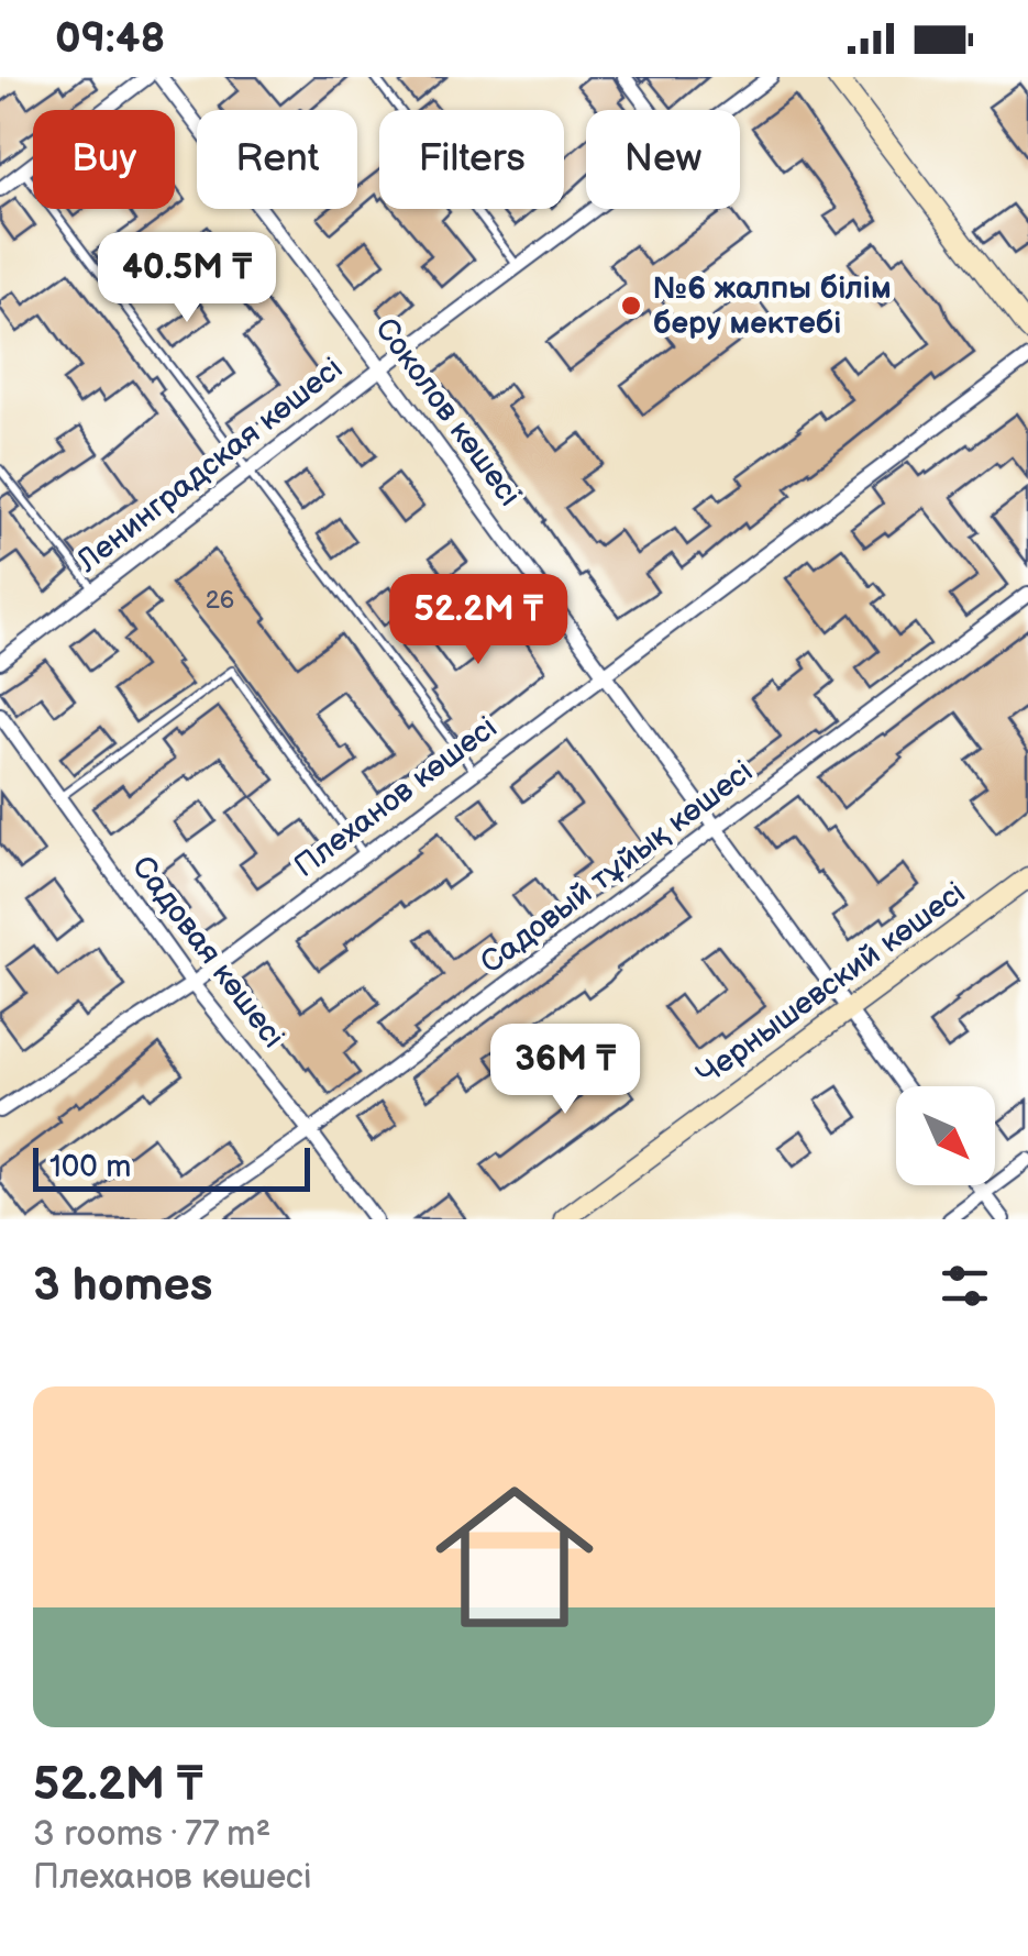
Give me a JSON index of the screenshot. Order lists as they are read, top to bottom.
{
  "streets": {
    "street": [
      "Соколов көшесі",
      "Ленинградская көшесі",
      "Плеханов көшесі",
      "Садовый тұйық көшесі",
      "Садовая көшесі",
      "Чернышевский көшесі"
    ]
  },
  "crossings": [
    ["Соколов көшесі", "Ленинградская көшесі"],
    ["Соколов көшесі", "Плеханов көшесі"],
    ["Соколов көшесі", "Садовый тұйық көшесі"],
    ["Соколов көшесі", "Чернышевский көшесі"],
    ["Плеханов көшесі", "Садовая көшесі"],
    ["Садовый тұйық көшесі", "Садовая көшесі"]
  ],
  "places": ["№6 жалпы білім беру мектебі"],
  "house_numbers": ["26"],
  "scale_bar": "100 m",
  "north": "bottom right",
  "page": {
    "status": "09:48",
    "chip": [
      "Buy",
      "Rent",
      "Filters",
      "New"
    ],
    "price": ["40.5M ₸", "52.2M ₸", "36M ₸"],
    "scale": "100 m",
    "heading": "3 homes",
    "list": [
      {
        "name": "52.2M ₸",
        "note": "3 rooms · 77 m² · Плеханов көшесі"
      }
    ]
  }
}
